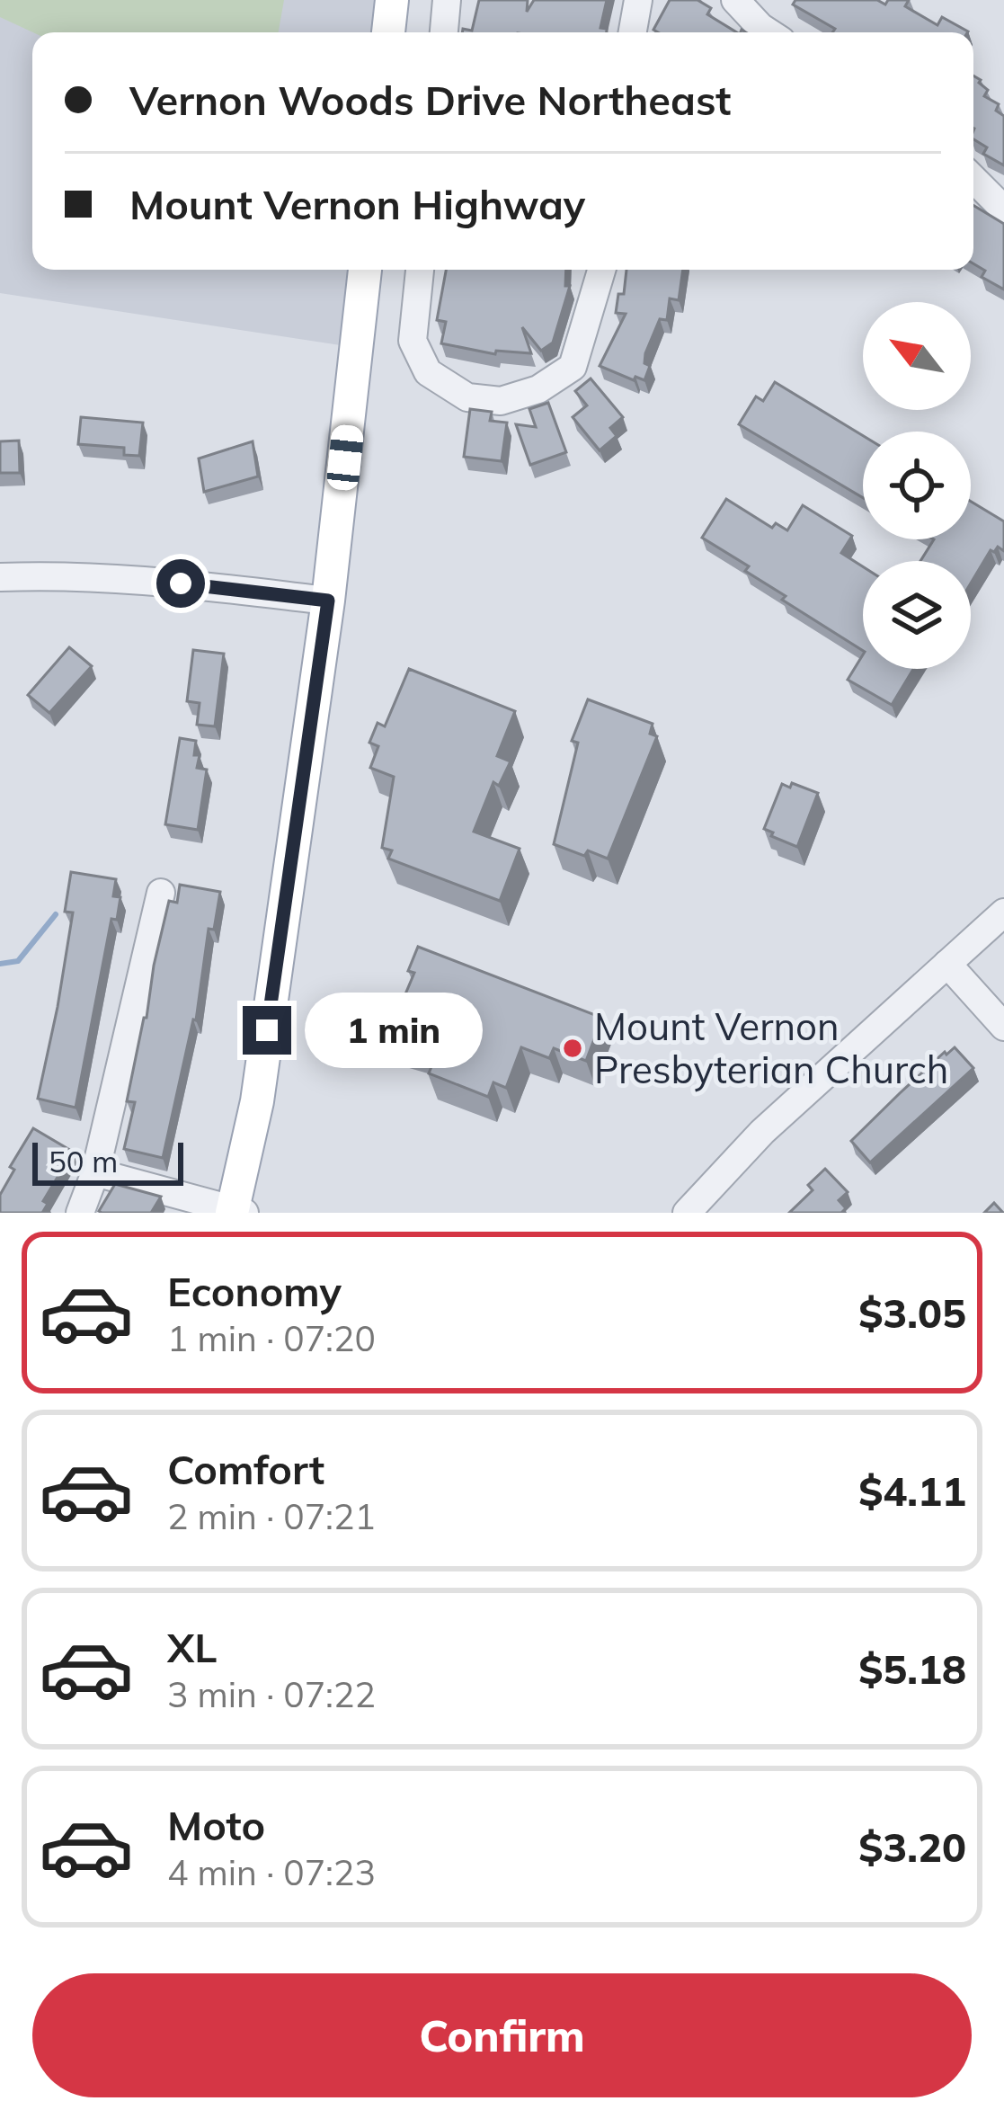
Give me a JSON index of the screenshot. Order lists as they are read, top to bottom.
{
  "places": ["Mount Vernon Presbyterian Church"],
  "scale_bar": "50 m",
  "north": "top left",
  "page": {
    "banner": ["Vernon Woods Drive Northeast", "Mount Vernon Highway"],
    "bubble": "1 min",
    "scale": "50 m",
    "list": [
      {
        "name": "Economy",
        "note": "1 min · 07:20",
        "value": "$3.05"
      },
      {
        "name": "Comfort",
        "note": "2 min · 07:21",
        "value": "$4.11"
      },
      {
        "name": "XL",
        "note": "3 min · 07:22",
        "value": "$5.18"
      },
      {
        "name": "Moto",
        "note": "4 min · 07:23",
        "value": "$3.20"
      }
    ],
    "buttons": "Confirm"
  }
}
